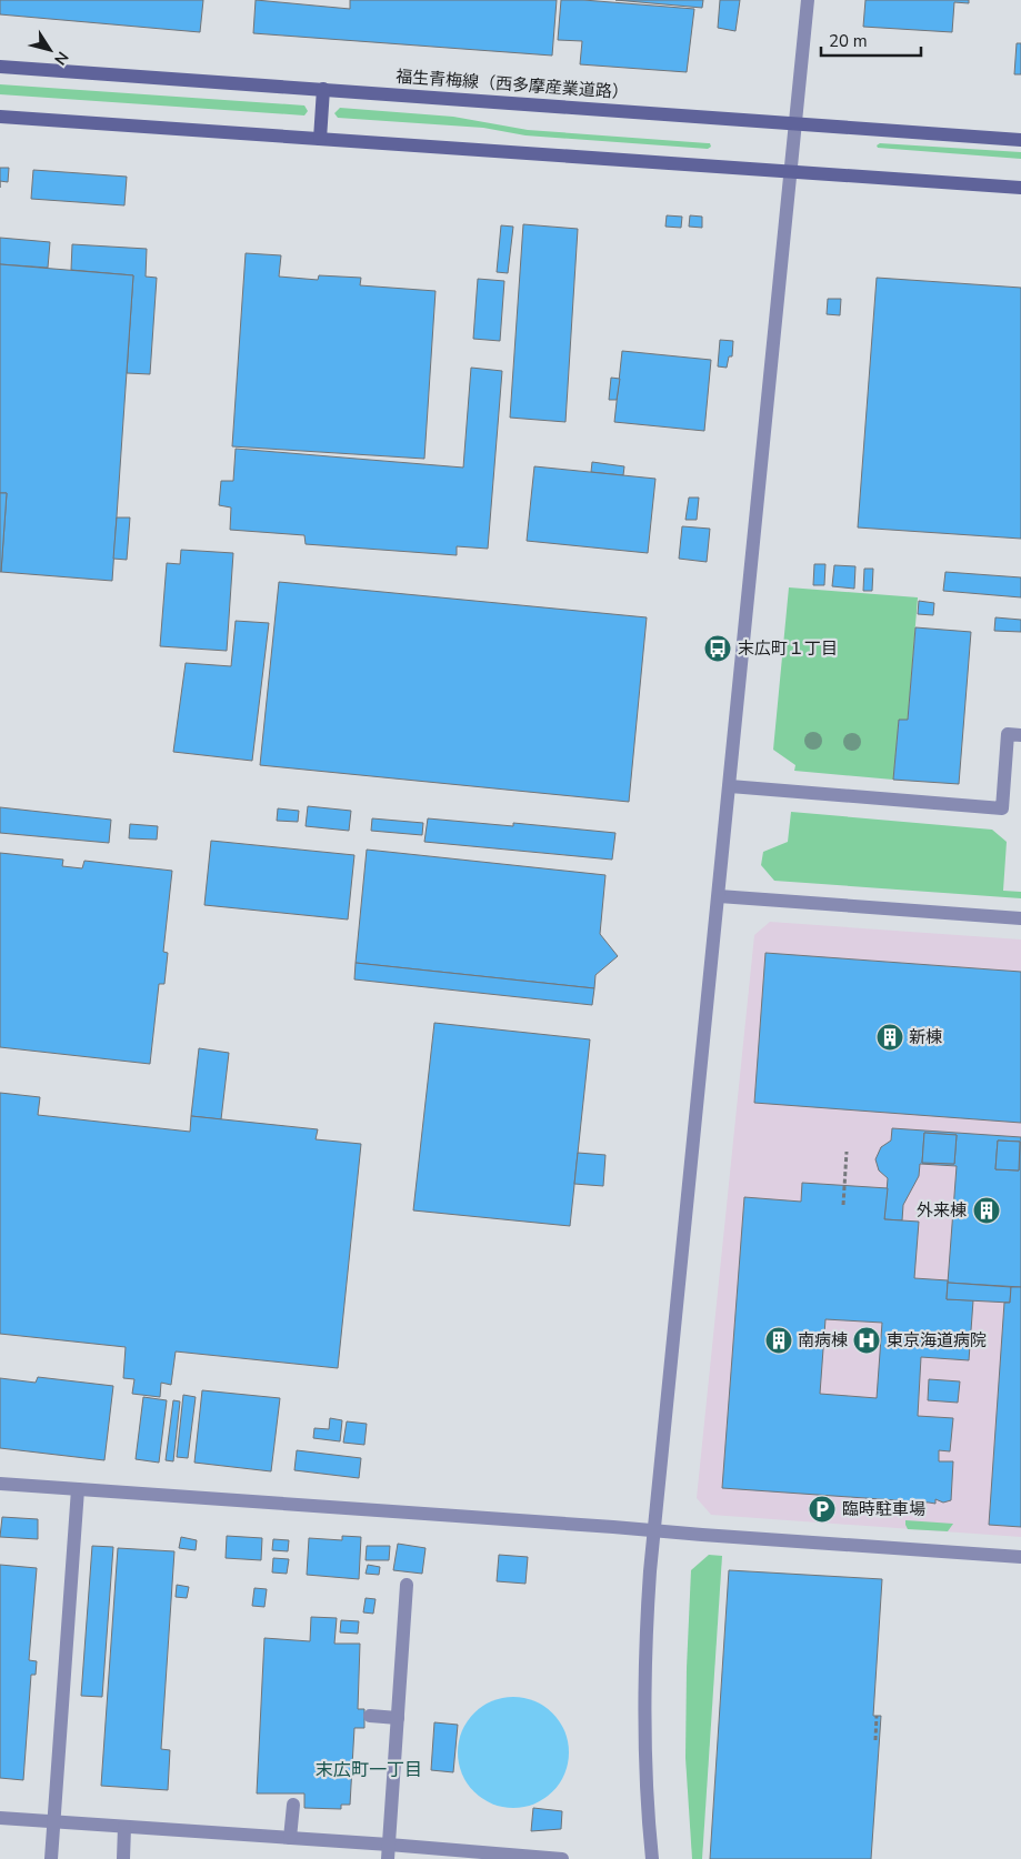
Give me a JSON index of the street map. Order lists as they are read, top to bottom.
{
  "streets": {
    "main road": ["福生青梅線（西多摩産業道路）"]
  },
  "districts": ["末広町一丁目"],
  "places": {
    "bus stop": ["末広町１丁目"],
    "building": ["新棟", "外来棟", "南病棟"],
    "hospital": ["東京海道病院"],
    "parking": ["臨時駐車場"]
  },
  "scale_bar": "20 m",
  "north": "bottom right"
}
